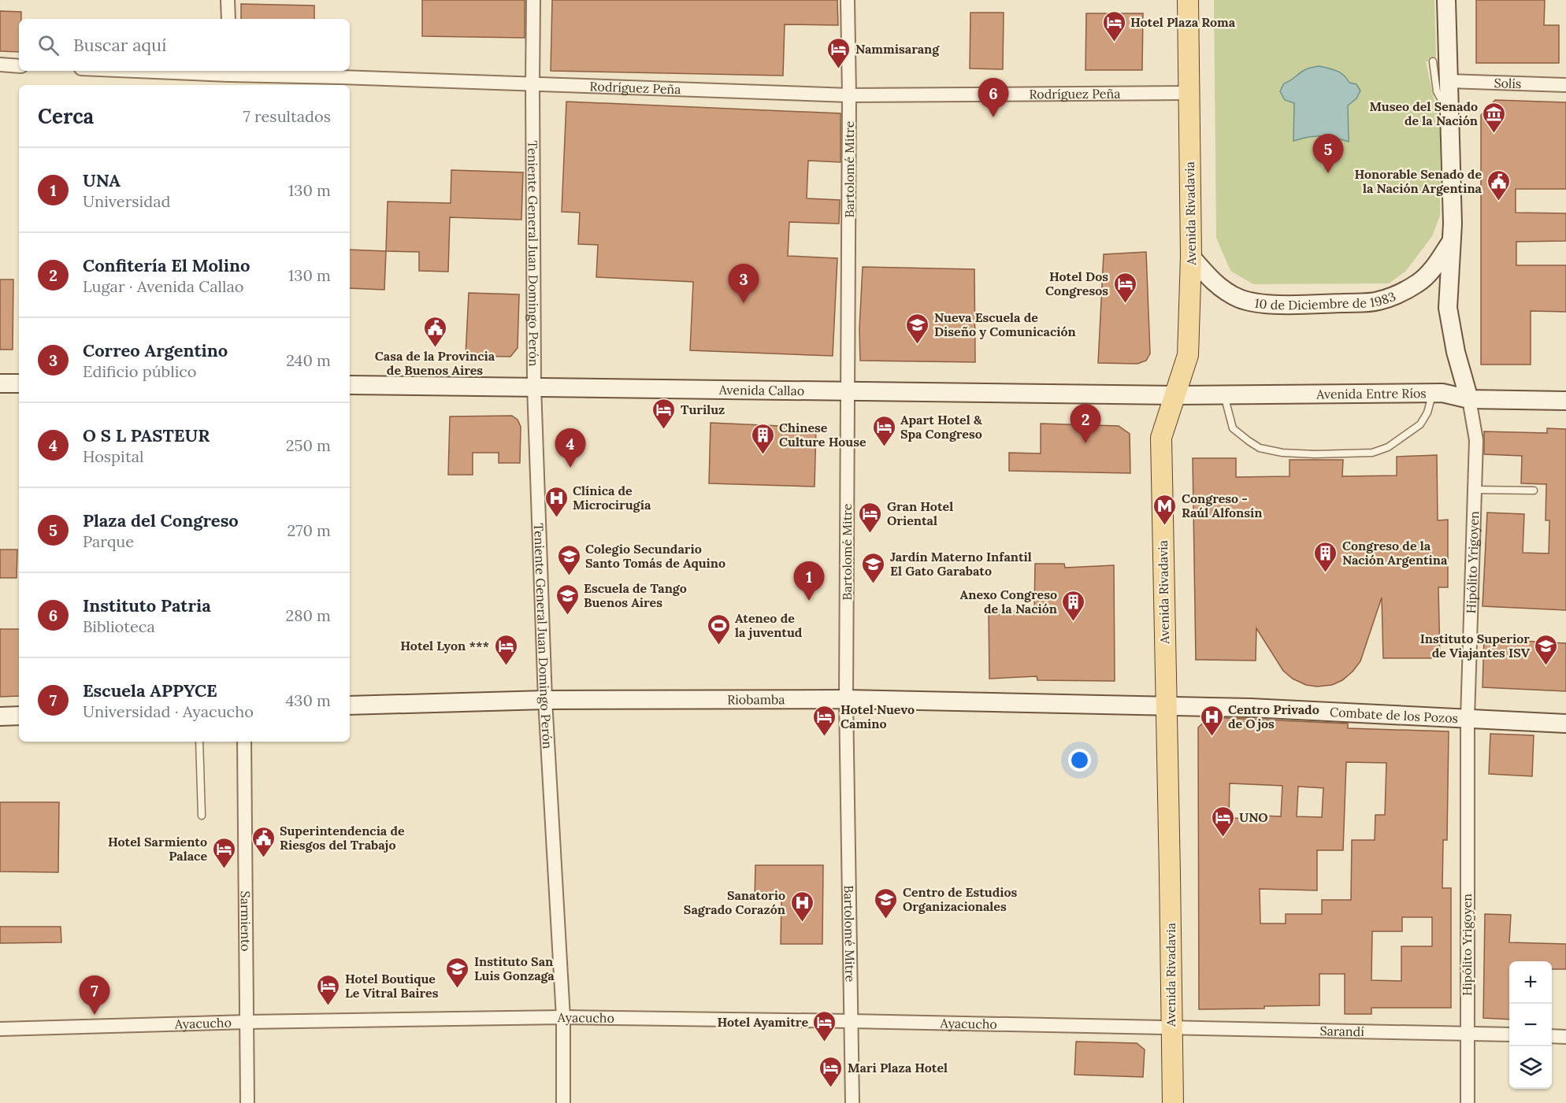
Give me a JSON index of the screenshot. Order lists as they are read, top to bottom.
{
  "streets": {
    "main road": ["Avenida Rivadavia"],
    "street": [
      "Solís",
      "Rodríguez Peña",
      "Bartolomé Mitre",
      "Teniente General Juan Domingo Perón",
      "10 de Diciembre de 1983",
      "Avenida Callao",
      "Avenida Entre Ríos",
      "Hipólito Yrigoyen",
      "Riobamba",
      "Combate de los Pozos",
      "Sarmiento",
      "Ayacucho",
      "Sarandí"
    ]
  },
  "crossings": [
    ["Solís", "Hipólito Yrigoyen"],
    ["Rodríguez Peña", "Bartolomé Mitre"],
    ["Rodríguez Peña", "Avenida Rivadavia"],
    ["Rodríguez Peña", "Teniente General Juan Domingo Perón"],
    ["Bartolomé Mitre", "Avenida Callao"],
    ["Bartolomé Mitre", "Riobamba"],
    ["Bartolomé Mitre", "Ayacucho"],
    ["Avenida Rivadavia", "10 de Diciembre de 1983"],
    ["Avenida Rivadavia", "Avenida Callao"],
    ["Avenida Rivadavia", "Avenida Entre Ríos"],
    ["Avenida Rivadavia", "Riobamba"],
    ["Avenida Rivadavia", "Combate de los Pozos"],
    ["Avenida Rivadavia", "Ayacucho"],
    ["Avenida Rivadavia", "Sarandí"],
    ["Teniente General Juan Domingo Perón", "Avenida Callao"],
    ["Teniente General Juan Domingo Perón", "Riobamba"],
    ["Teniente General Juan Domingo Perón", "Ayacucho"],
    ["10 de Diciembre de 1983", "Hipólito Yrigoyen"],
    ["Avenida Callao", "Avenida Entre Ríos"],
    ["Avenida Entre Ríos", "Hipólito Yrigoyen"],
    ["Hipólito Yrigoyen", "Combate de los Pozos"],
    ["Hipólito Yrigoyen", "Sarandí"],
    ["Riobamba", "Combate de los Pozos"],
    ["Sarmiento", "Ayacucho"],
    ["Ayacucho", "Sarandí"]
  ],
  "places": {
    "hotel": [
      "Hotel Plaza Roma",
      "Nammisarang",
      "Hotel Dos Congresos",
      "Turiluz",
      "Apart Hotel & Spa Congreso",
      "Gran Hotel Oriental",
      "Hotel Lyon ***",
      "Hotel Nuevo Camino",
      "UNO",
      "Hotel Sarmiento Palace",
      "Hotel Boutique Le Vitral Baires",
      "Hotel Ayamitre",
      "Mari Plaza Hotel"
    ],
    "museum": ["Museo del Senado de la Nación"],
    "public building": ["Honorable Senado de la Nación Argentina", "Casa de la Provincia de Buenos Aires", "Superintendencia de Riesgos del Trabajo"],
    "school or university": [
      "Nueva Escuela de Diseño y Comunicación",
      "Colegio Secundario Santo Tomás de Aquino",
      "Jardín Materno Infantil El Gato Garabato",
      "Escuela de Tango Buenos Aires",
      "Instituto Superior de Viajantes ISV",
      "Centro de Estudios Organizacionales",
      "Instituto San Luis Gonzaga"
    ],
    "building": ["Chinese Culture House", "Congreso de la Nación Argentina", "Anexo Congreso de la Nación"],
    "hospital": ["Clínica de Microcirugía", "Centro Privado de Ojos", "Sanatorio Sagrado Corazón"],
    "metro station": ["Congreso - Raúl Alfonsín"],
    "sports": ["Ateneo de la juventud"]
  },
  "page": {
    "search": "Buscar aquí",
    "pins": [
      "6",
      "5",
      "3",
      "2",
      "4",
      "1",
      "7"
    ],
    "heading": ["Cerca", "7 resultados"],
    "list": [
      {
        "mark": "1",
        "name": "UNA",
        "note": "Universidad",
        "value": "130 m"
      },
      {
        "mark": "2",
        "name": "Confitería El Molino",
        "note": "Lugar · Avenida Callao",
        "value": "130 m"
      },
      {
        "mark": "3",
        "name": "Correo Argentino",
        "note": "Edificio público",
        "value": "240 m"
      },
      {
        "mark": "4",
        "name": "O S L PASTEUR",
        "note": "Hospital",
        "value": "250 m"
      },
      {
        "mark": "5",
        "name": "Plaza del Congreso",
        "note": "Parque",
        "value": "270 m"
      },
      {
        "mark": "6",
        "name": "Instituto Patria",
        "note": "Biblioteca",
        "value": "280 m"
      },
      {
        "mark": "7",
        "name": "Escuela APPYCE",
        "note": "Universidad · Ayacucho",
        "value": "430 m"
      }
    ],
    "map_buttons": ["+", "−"]
  }
}
